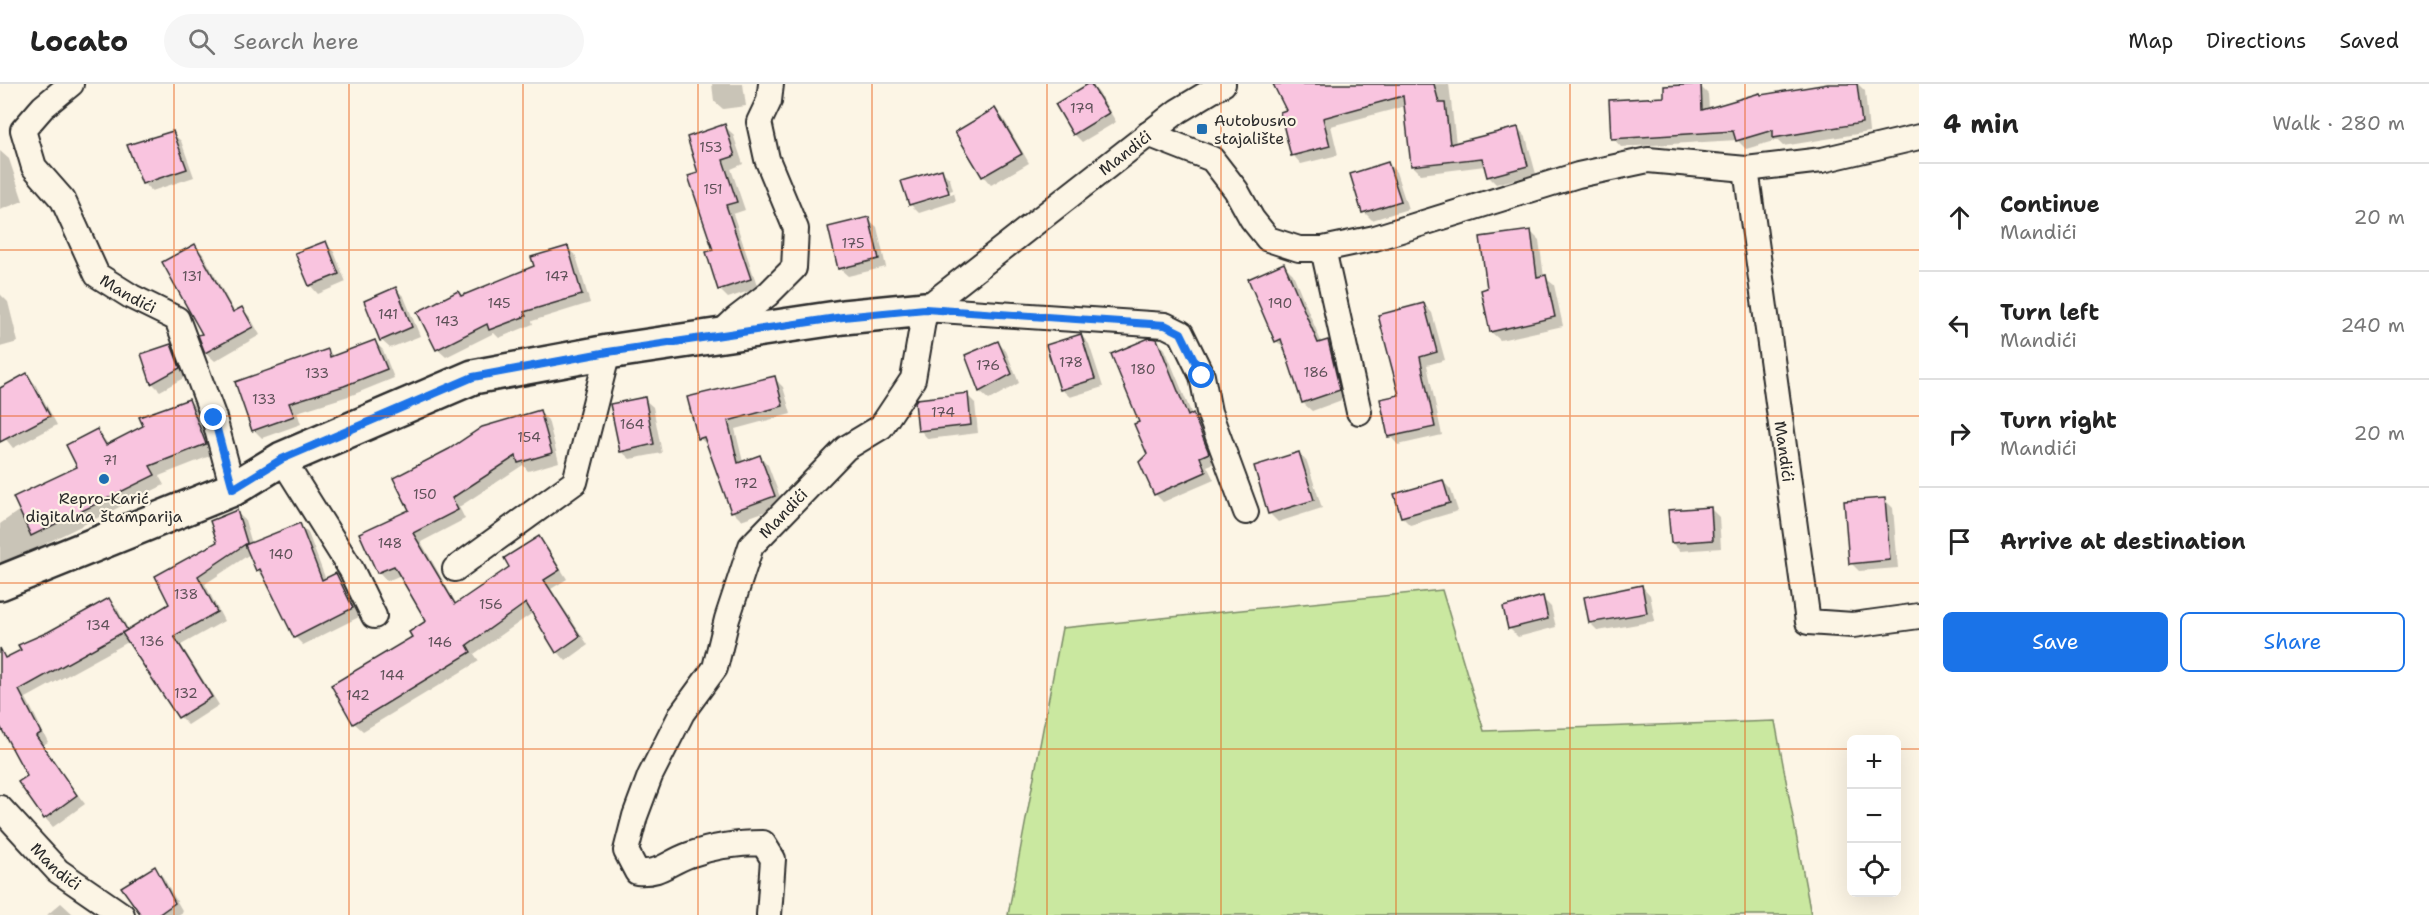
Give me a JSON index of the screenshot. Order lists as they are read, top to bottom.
{
  "streets": {
    "street": ["Mandići"]
  },
  "places": {
    "transit": ["Autobusno stajalište"],
    "other": ["Repro-Karić digitalna štamparija"]
  },
  "house_numbers": [
    "179",
    "153",
    "151",
    "175",
    "131",
    "147",
    "145",
    "190",
    "141",
    "143",
    "178",
    "176",
    "180",
    "186",
    "133",
    "133",
    "174",
    "164",
    "154",
    "71",
    "172",
    "150",
    "148",
    "140",
    "138",
    "156",
    "134",
    "136",
    "146",
    "144",
    "132",
    "142"
  ],
  "page": {
    "header": "Locato",
    "search": "Search here",
    "nav": ["Map", "Directions", "Saved"],
    "heading": ["4 min", "Walk · 280 m"],
    "list": [
      ["Continue", "Mandići", "20 m"],
      ["Turn left", "Mandići", "240 m"],
      ["Turn right", "Mandići", "20 m"],
      "Arrive at destination"
    ],
    "buttons": ["Save", "Share"],
    "map_buttons": ["+", "−"]
  }
}
